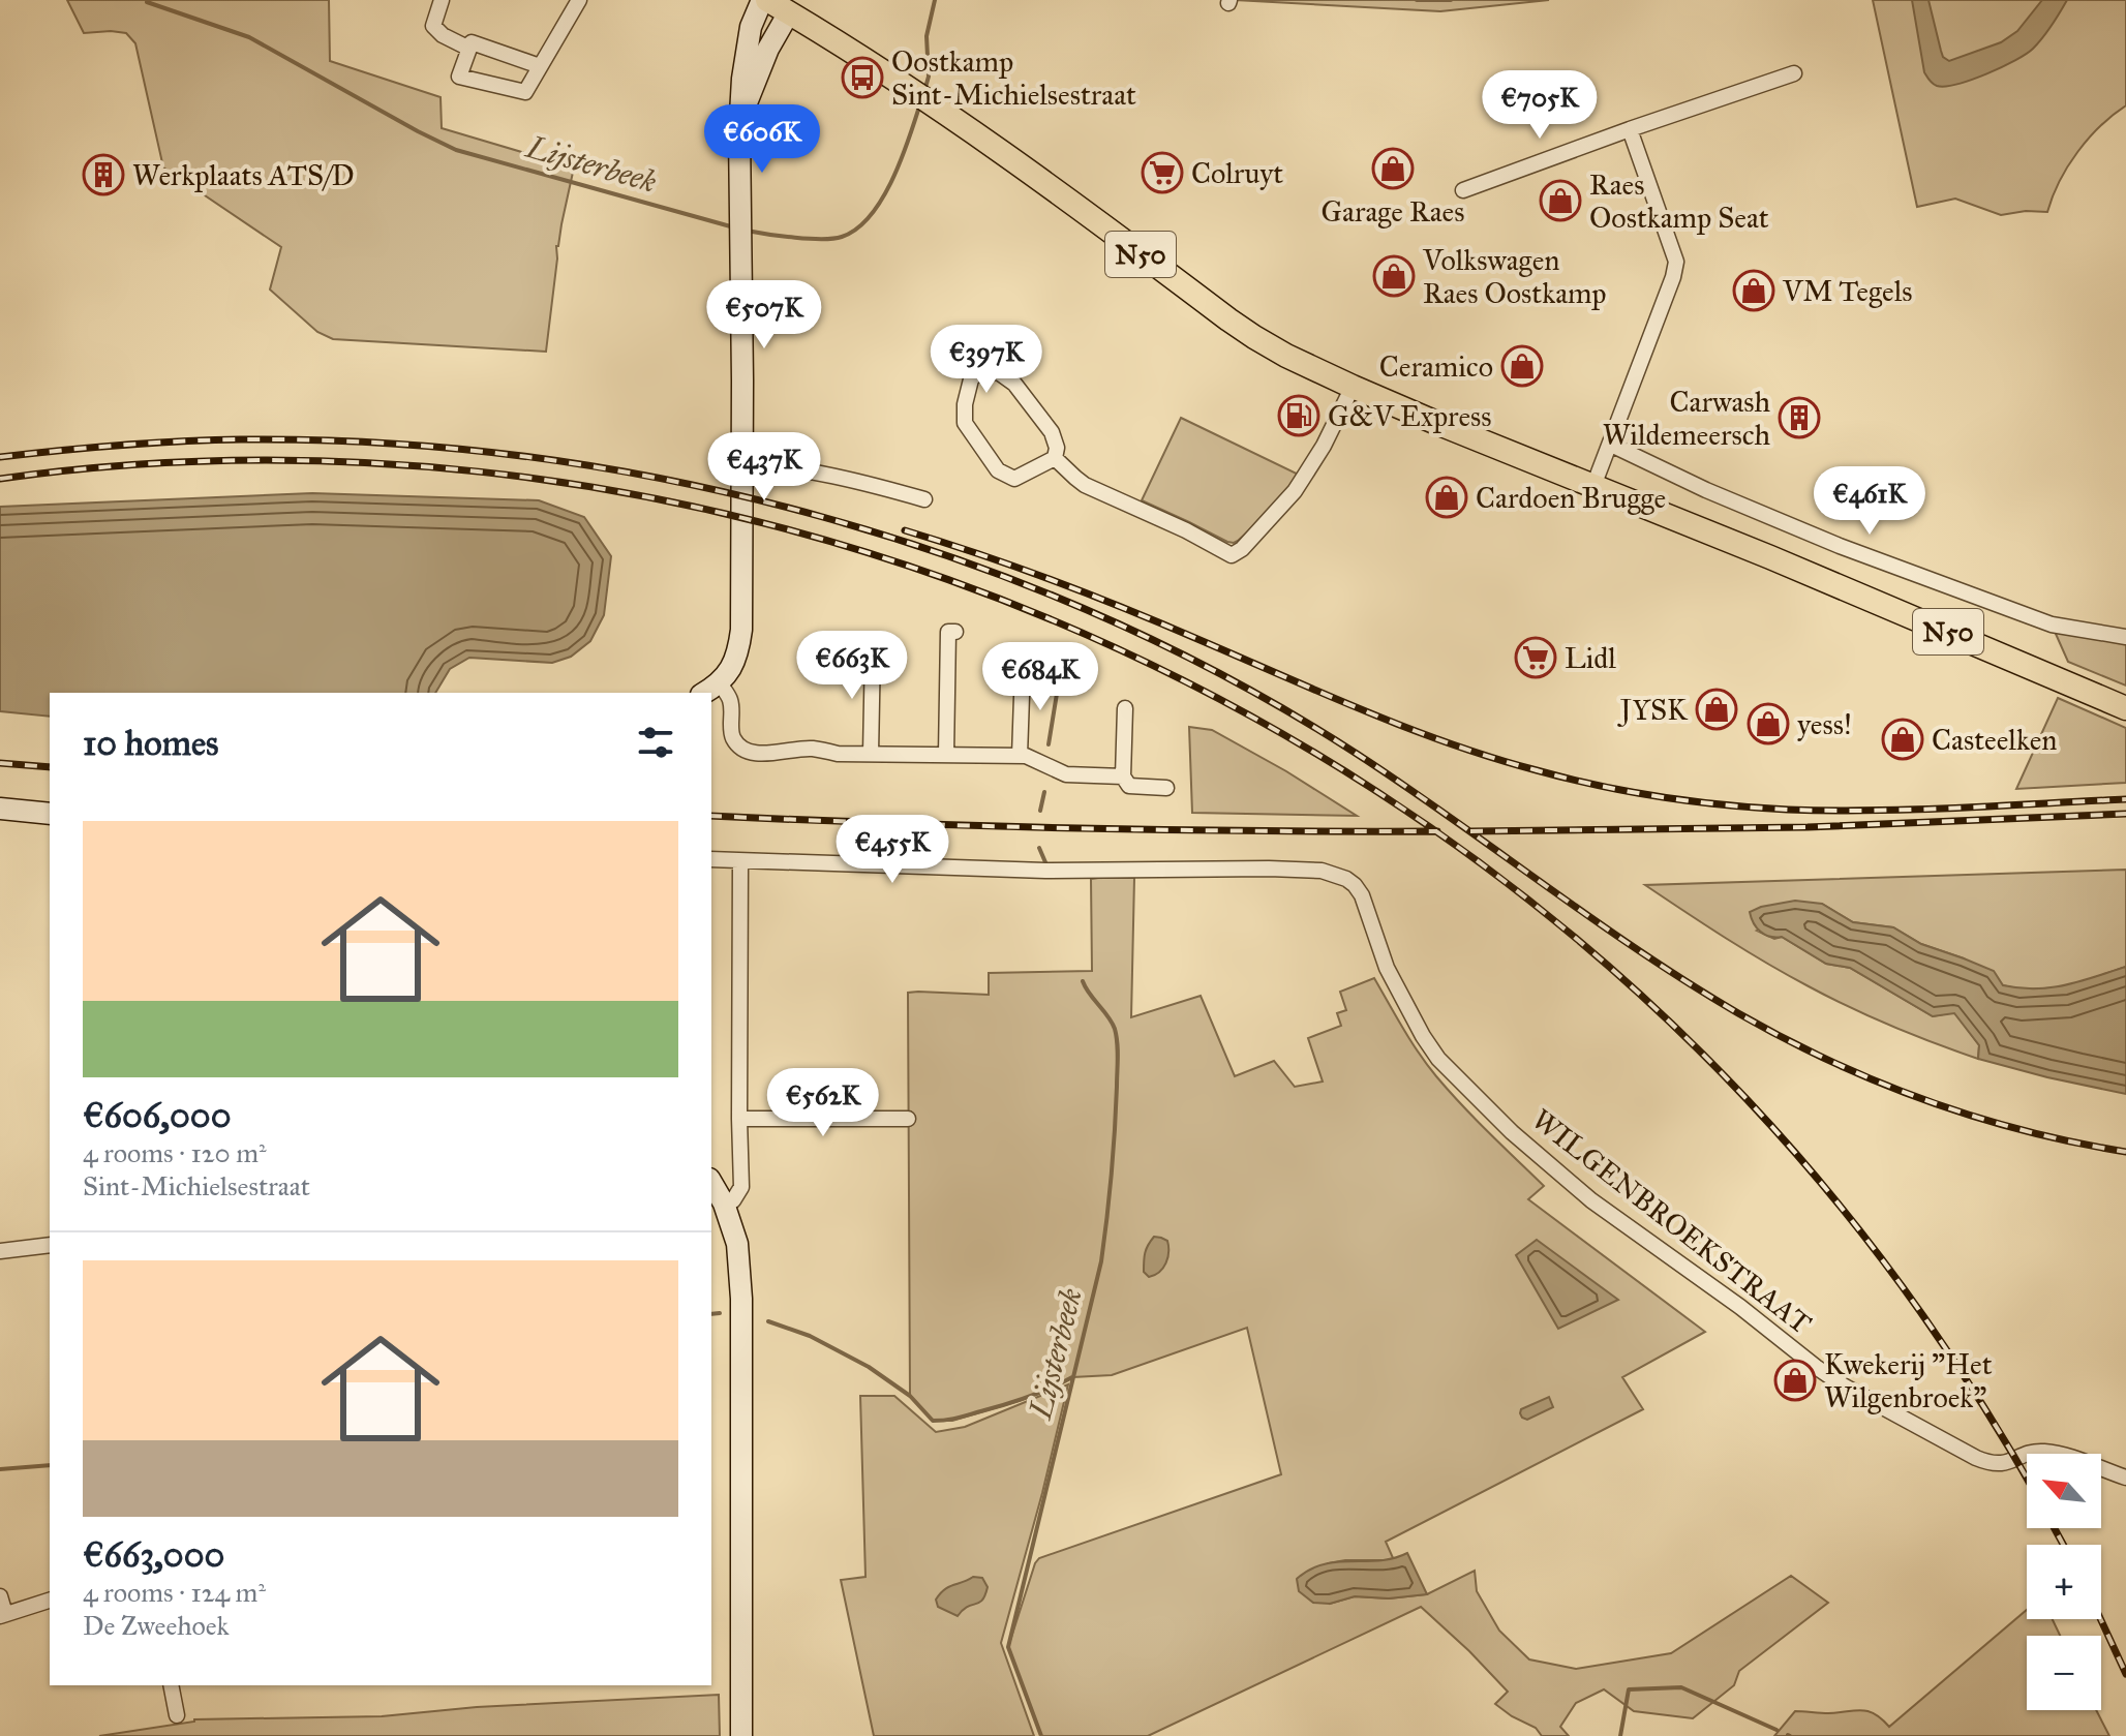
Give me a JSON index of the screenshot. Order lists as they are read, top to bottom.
{
  "streets": {
    "main road": ["N50"],
    "street": ["WILGENBROEKSTRAAT"]
  },
  "water": ["Lijsterbeek"],
  "places": {
    "bus stop": ["Oostkamp Sint-Michielsestraat"],
    "shop": [
      "Garage Raes",
      "Raes Oostkamp Seat",
      "Volkswagen Raes Oostkamp",
      "VM Tegels",
      "Ceramico",
      "Cardoen Brugge",
      "JYSK",
      "yess!",
      "Casteelken",
      "Kwekerij \"Het Wilgenbroek\""
    ],
    "supermarket": ["Colruyt", "Lidl"],
    "building": ["Werkplaats ATS/D", "Carwash Wildemeersch"],
    "fuel station": ["G&V Express"]
  },
  "north": "top left",
  "page": {
    "price": [
      "€705K",
      "€606K",
      "€507K",
      "€397K",
      "€437K",
      "€461K",
      "€663K",
      "€684K",
      "€455K",
      "€562K"
    ],
    "heading": "10 homes",
    "list": [
      {
        "name": "€606,000",
        "note": "4 rooms · 120 m² · Sint-Michielsestraat"
      },
      {
        "name": "€663,000",
        "note": "4 rooms · 124 m² · De Zweehoek"
      }
    ],
    "map_buttons": ["+", "−"]
  }
}
